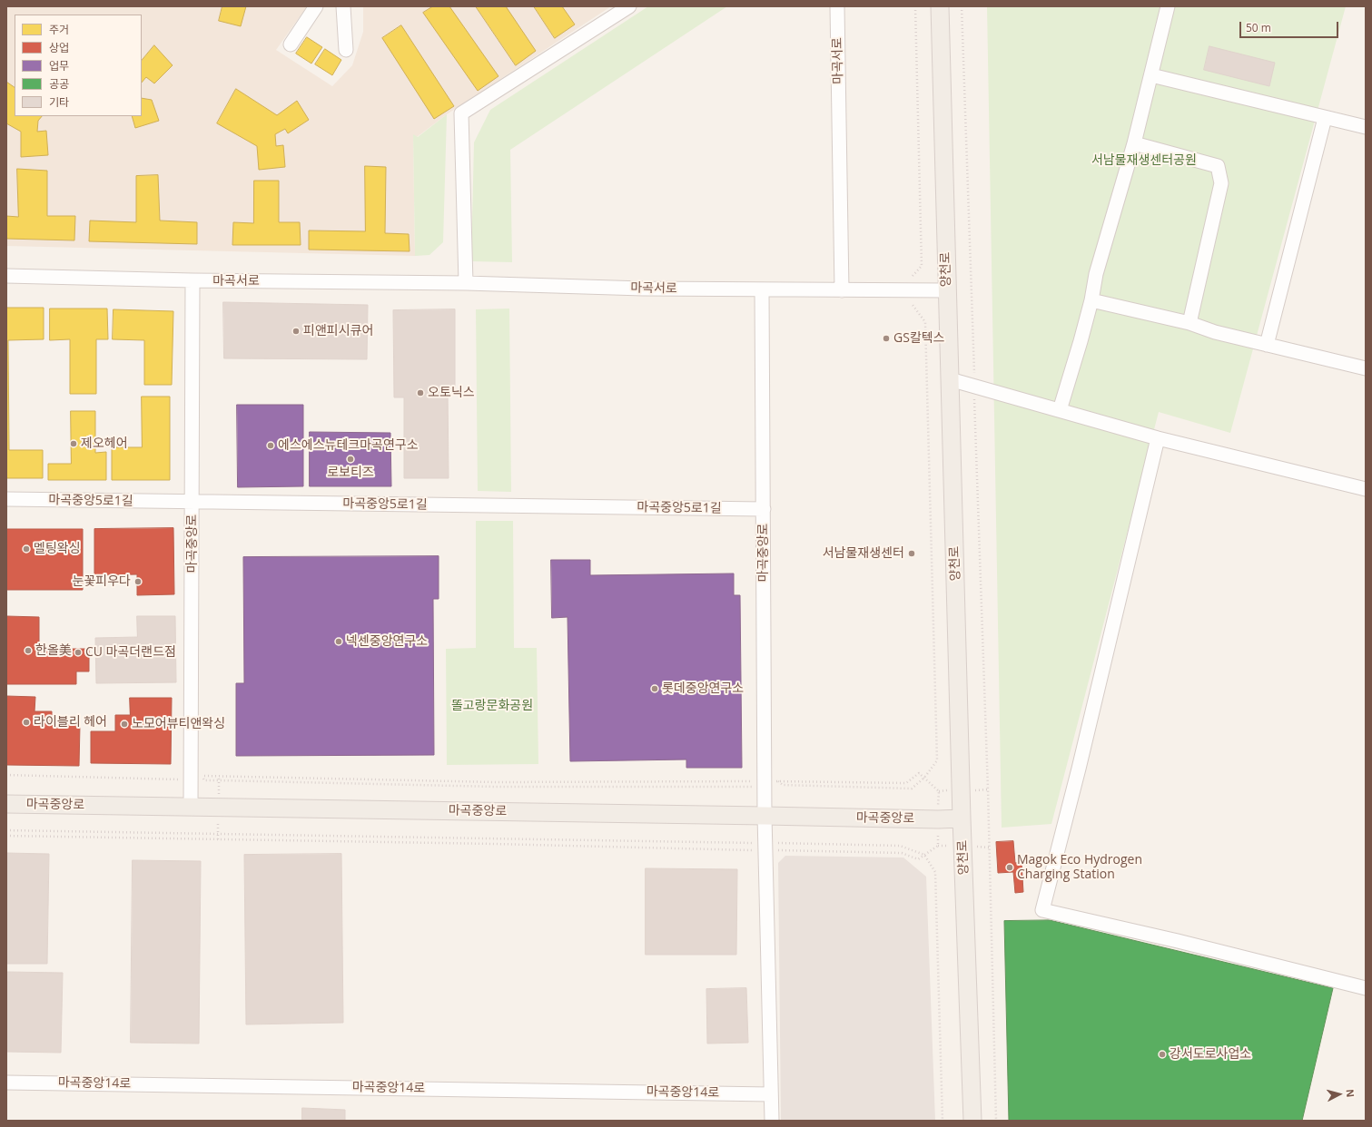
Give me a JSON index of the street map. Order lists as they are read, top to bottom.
{
  "streets": {
    "main road": ["양천로", "마곡중앙로"],
    "street": ["마곡서로", "마곡중앙5로1길", "마곡중앙14로"]
  },
  "crossings": [
    ["마곡서로", "양천로"],
    ["마곡서로", "마곡중앙로"],
    ["양천로", "마곡중앙로"],
    ["마곡중앙5로1길", "마곡중앙로"]
  ],
  "parks": ["서남물재생센터공원", "똘고랑문화공원"],
  "places": [
    "피앤피시큐어",
    "GS칼텍스",
    "오토닉스",
    "제오헤어",
    "에스에스뉴테크마곡연구소",
    "로보티즈",
    "멜팅왁싱",
    "서남물재생센터",
    "눈꽃피우다",
    "넥센중앙연구소",
    "한올美",
    "CU 마곡더랜드점",
    "롯데중앙연구소",
    "라이블리 헤어",
    "노모어뷰티앤왁싱",
    "Magok Eco Hydrogen Charging Station",
    "강서도로사업소"
  ],
  "legend": [
    "주거",
    "상업",
    "업무",
    "공공",
    "기타"
  ],
  "scale_bar": "50 m",
  "north": "right"
}
